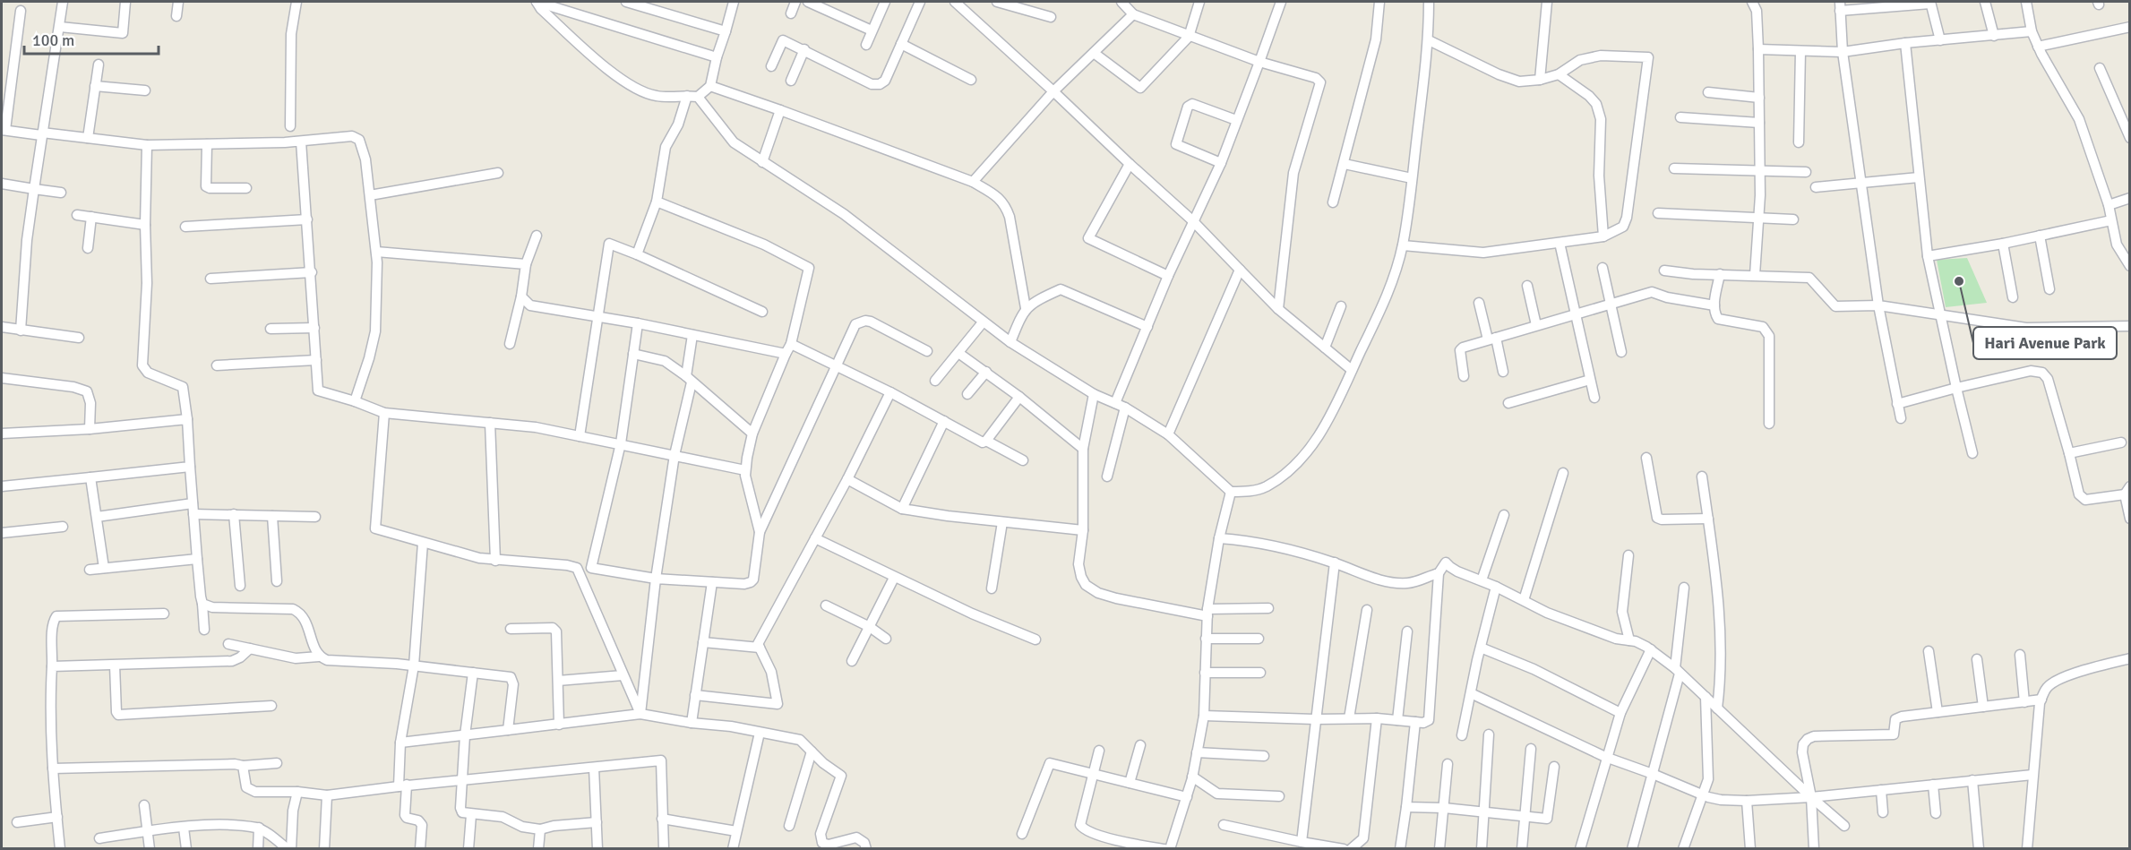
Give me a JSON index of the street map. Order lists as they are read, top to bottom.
{
  "places": ["Hari Avenue Park"],
  "scale_bar": "100 m"
}
